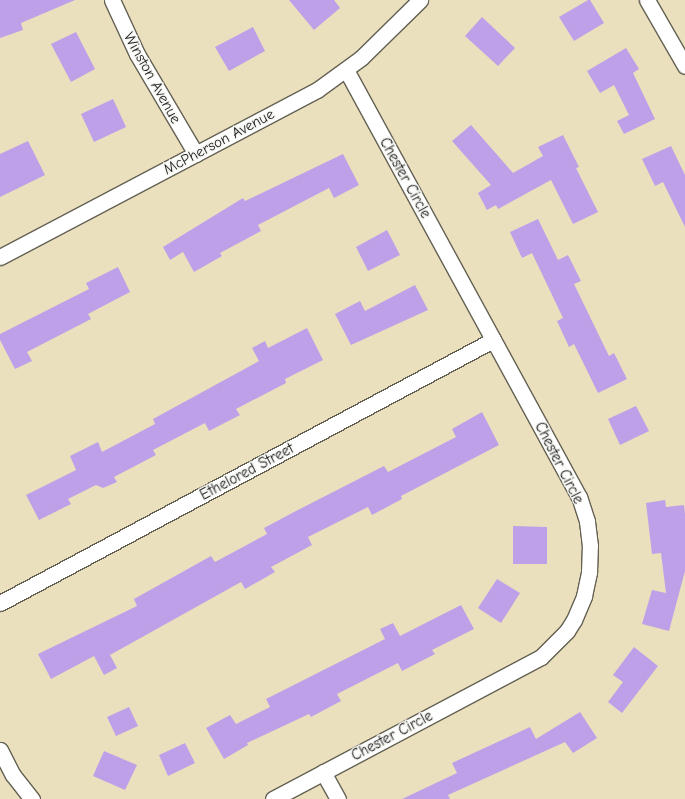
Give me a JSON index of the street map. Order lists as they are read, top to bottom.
{
  "streets": {
    "street": [
      "Winston Avenue",
      "McPherson Avenue",
      "Chester Circle",
      "Ethelored Street"
    ]
  },
  "crossings": [
    ["Winston Avenue", "McPherson Avenue"],
    ["McPherson Avenue", "Chester Circle"],
    ["Chester Circle", "Ethelored Street"]
  ]
}
